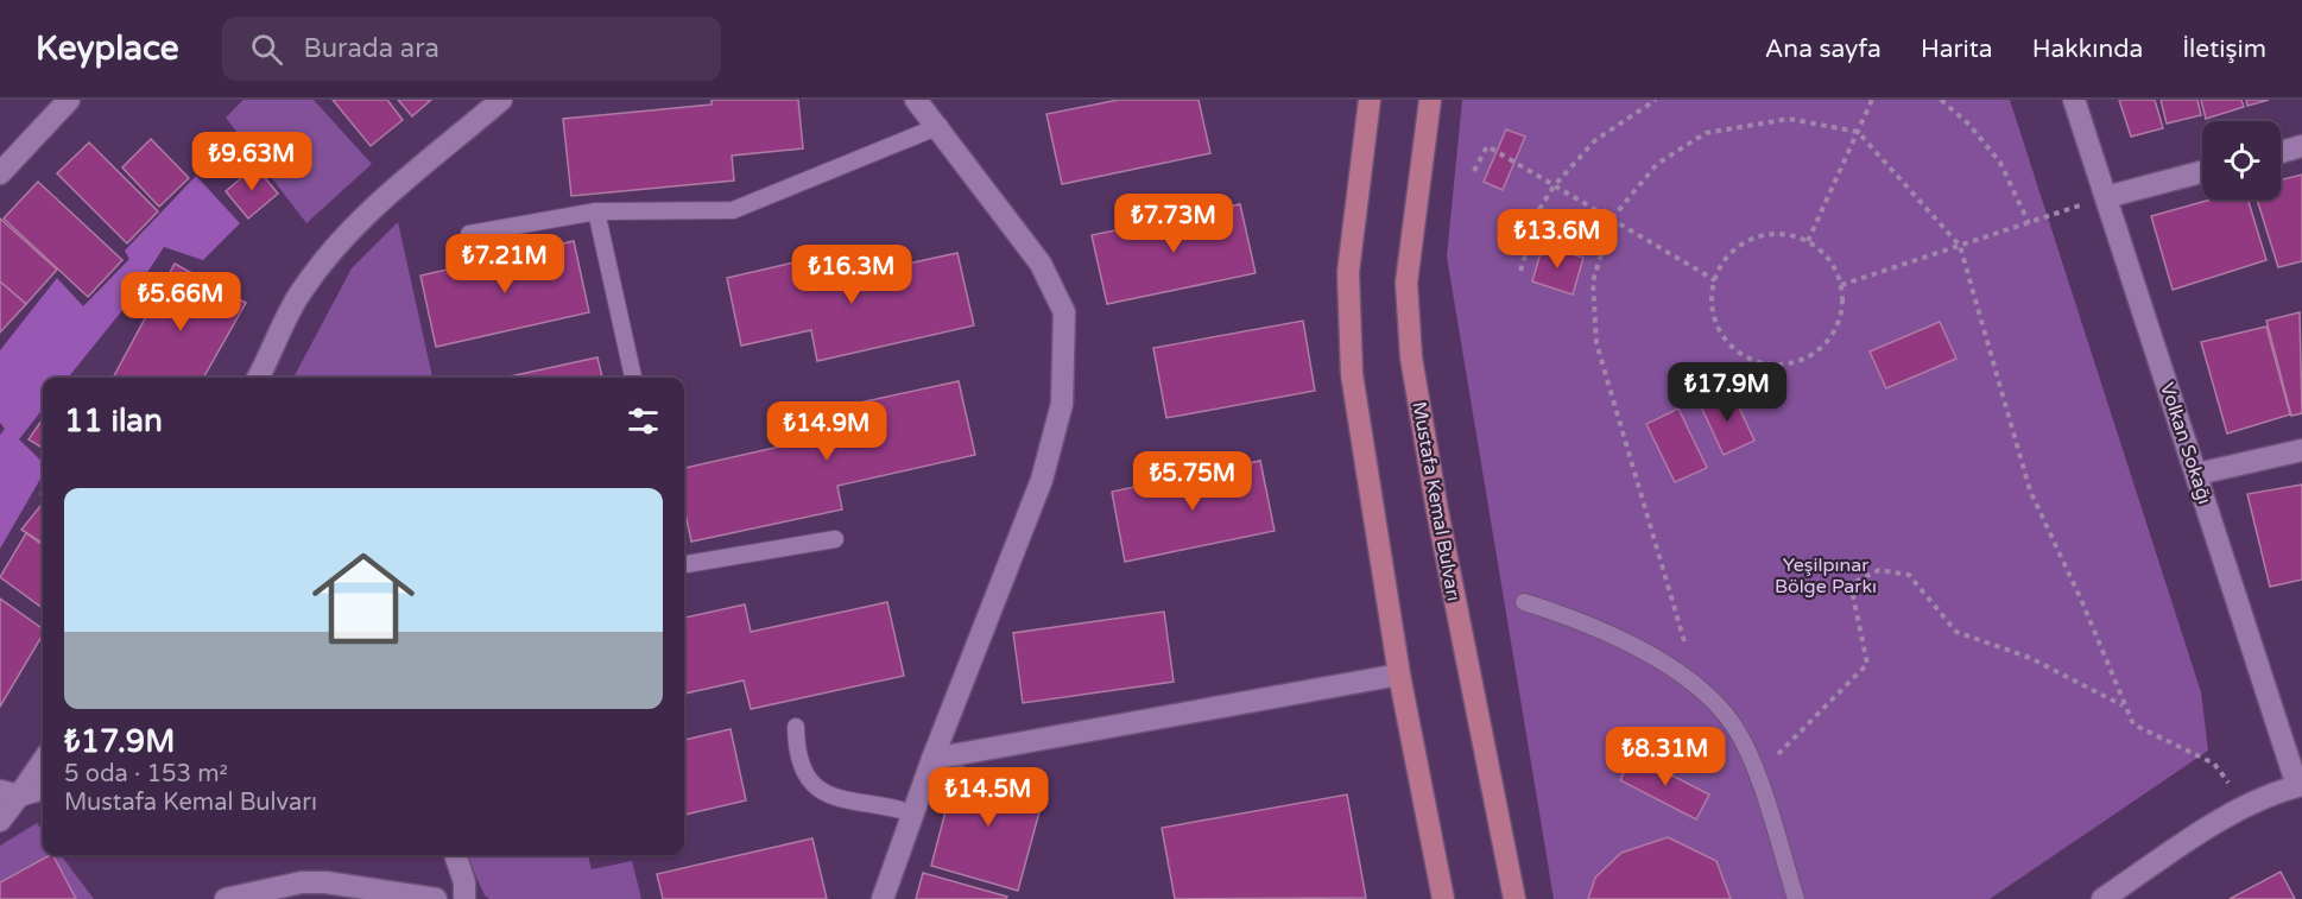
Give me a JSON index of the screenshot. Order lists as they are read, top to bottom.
{
  "streets": {
    "main road": ["Mustafa Kemal Bulvarı"],
    "street": ["Volkan Sokağı"]
  },
  "parks": ["Yeşilpınar Bölge Parkı"],
  "page": {
    "header": "Keyplace",
    "search": "Burada ara",
    "nav": [
      "Ana sayfa",
      "Harita",
      "Hakkında",
      "İletişim"
    ],
    "price": [
      "₺9.63M",
      "₺7.73M",
      "₺13.6M",
      "₺7.21M",
      "₺16.3M",
      "₺5.66M",
      "₺17.9M",
      "₺14.9M",
      "₺5.75M",
      "₺8.31M",
      "₺14.5M"
    ],
    "heading": "11 ilan",
    "list": [
      {
        "name": "₺17.9M",
        "note": "5 oda · 153 m² · Mustafa Kemal Bulvarı"
      }
    ]
  }
}
